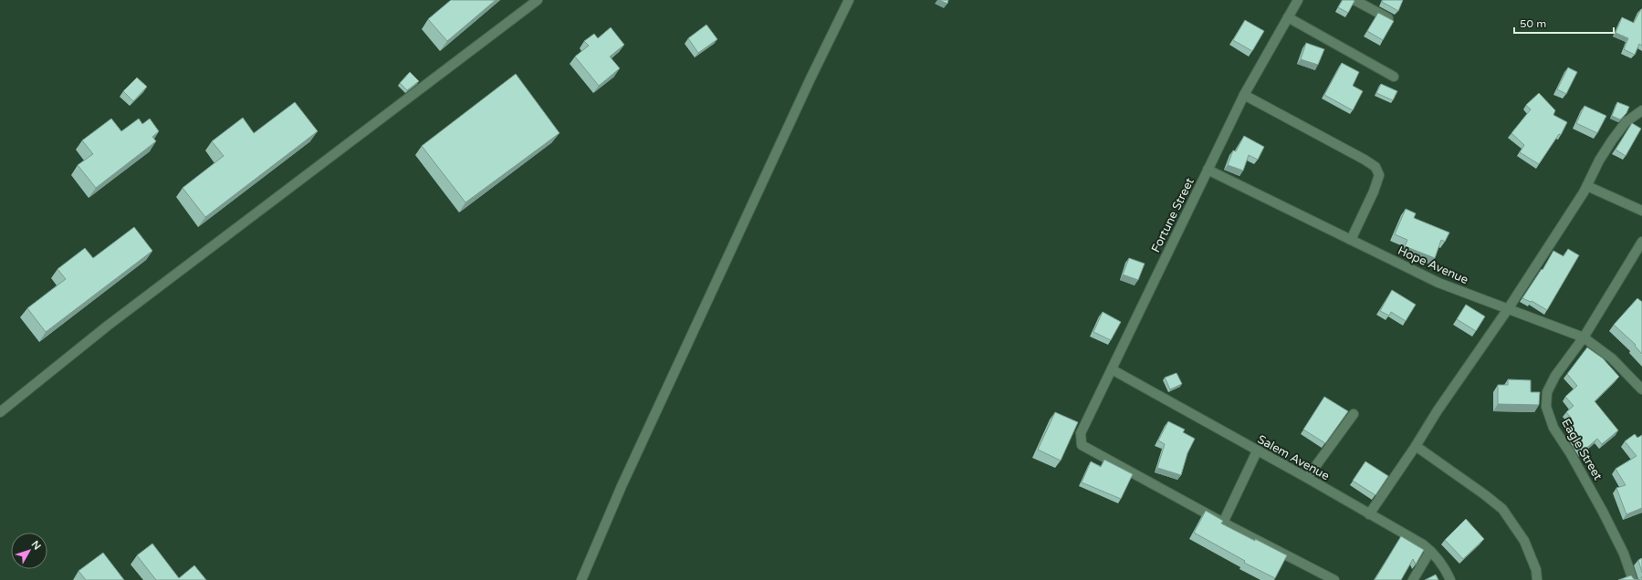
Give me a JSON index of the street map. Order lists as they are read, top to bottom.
{
  "streets": {
    "street": [
      "Fortune Street",
      "Hope Avenue",
      "Eagle Street",
      "Salem Avenue"
    ]
  },
  "crossings": [
    ["Fortune Street", "Hope Avenue"],
    ["Fortune Street", "Salem Avenue"],
    ["Hope Avenue", "Eagle Street"]
  ],
  "scale_bar": "50 m",
  "north": "top right"
}
